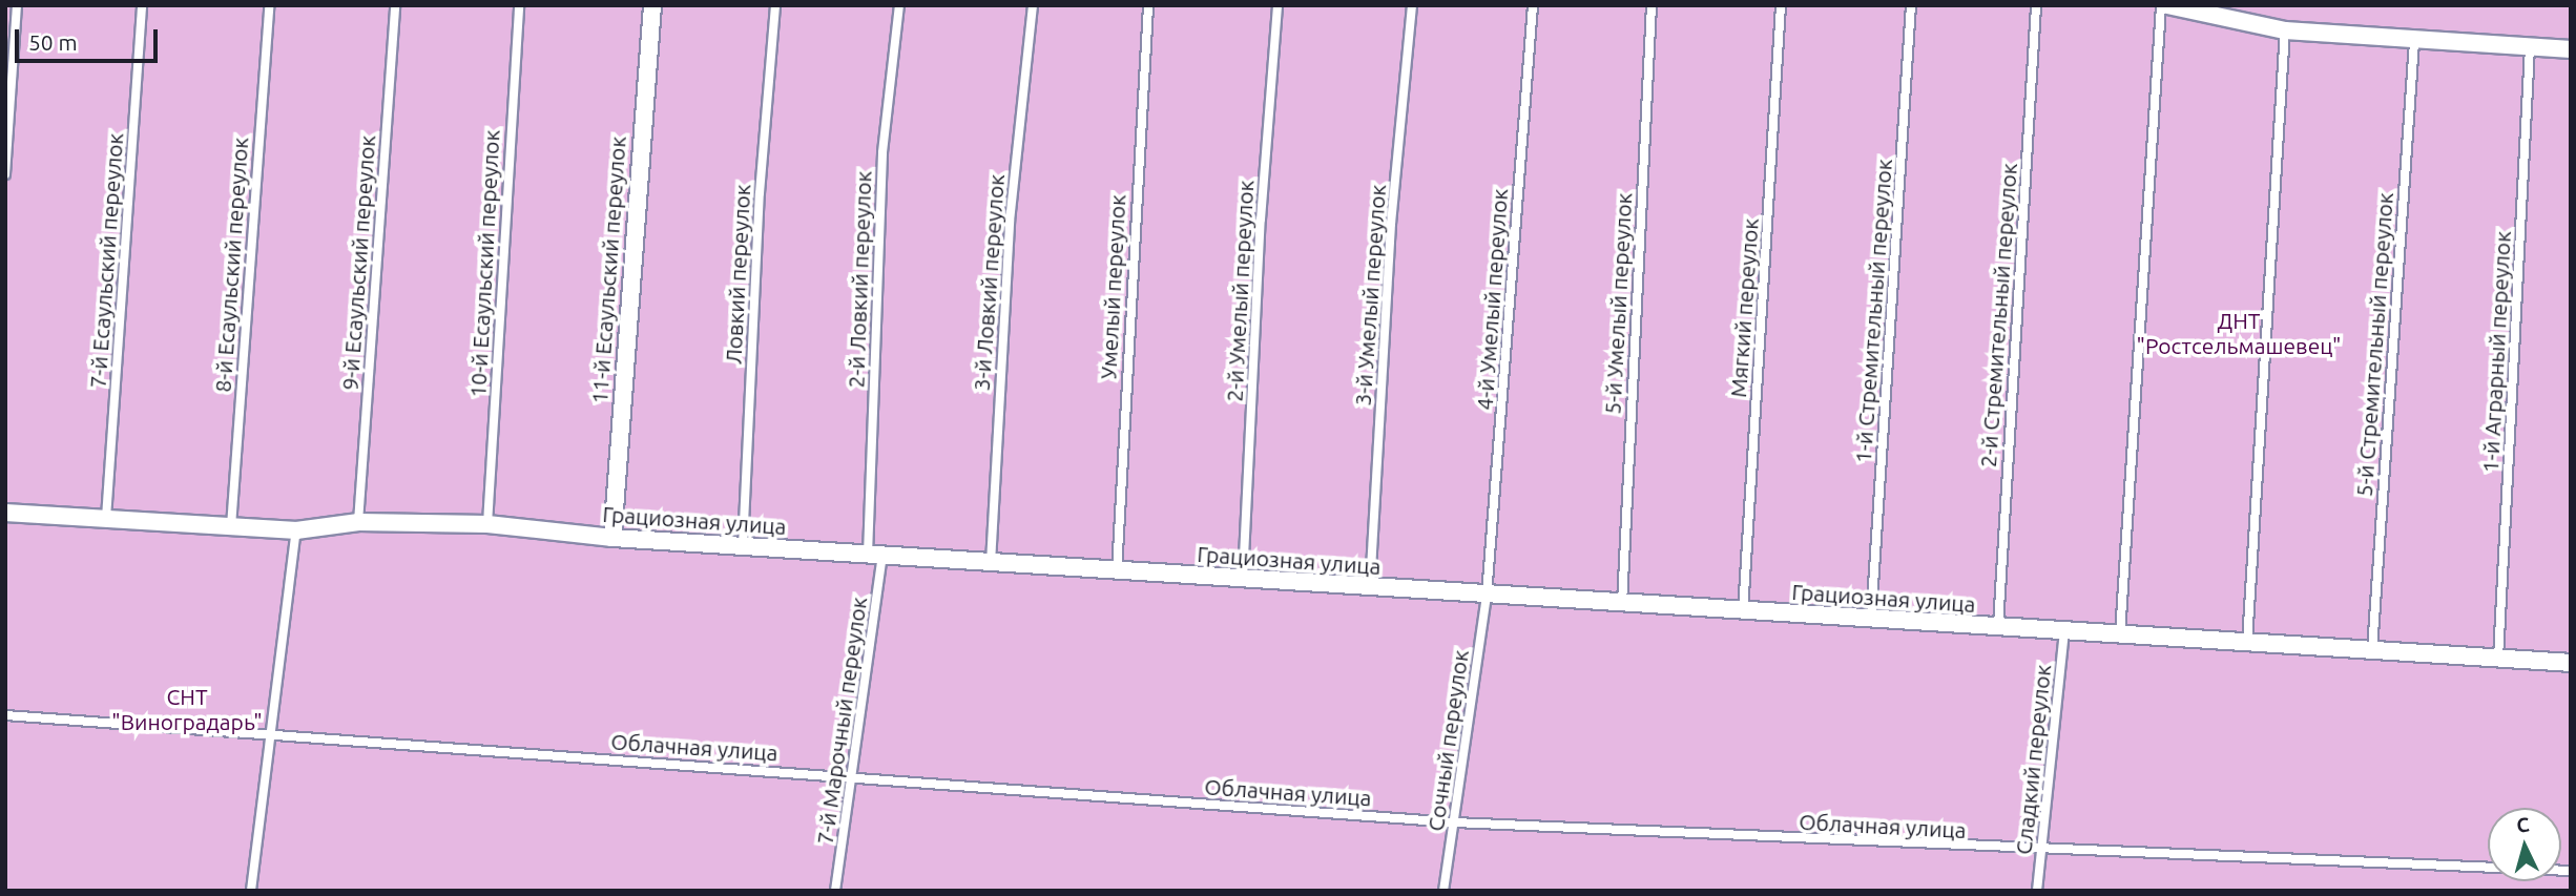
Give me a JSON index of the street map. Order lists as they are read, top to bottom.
{
  "streets": {
    "street": ["11-й Есаульский переулок", "Грациозная улица"],
    "lane": [
      "7-й Есаульский переулок",
      "9-й Есаульский переулок",
      "10-й Есаульский переулок",
      "8-й Есаульский переулок",
      "Ловкий переулок",
      "2-й Ловкий переулок",
      "3-й Ловкий переулок",
      "Умелый переулок",
      "2-й Умелый переулок",
      "3-й Умелый переулок",
      "4-й Умелый переулок",
      "5-й Умелый переулок",
      "Мягкий переулок",
      "1-й Стремительный переулок",
      "2-й Стремительный переулок",
      "5-й Стремительный переулок",
      "1-й Аграрный переулок",
      "7-й Марочный переулок",
      "Сочный переулок",
      "Облачная улица",
      "Сладкий переулок"
    ]
  },
  "crossings": [
    ["7-й Есаульский переулок", "Грациозная улица"],
    ["9-й Есаульский переулок", "Грациозная улица"],
    ["10-й Есаульский переулок", "Грациозная улица"],
    ["8-й Есаульский переулок", "Грациозная улица"],
    ["11-й Есаульский переулок", "Грациозная улица"],
    ["Ловкий переулок", "Грациозная улица"],
    ["2-й Ловкий переулок", "Грациозная улица"],
    ["2-й Ловкий переулок", "7-й Марочный переулок"],
    ["3-й Ловкий переулок", "Грациозная улица"],
    ["Умелый переулок", "Грациозная улица"],
    ["2-й Умелый переулок", "Грациозная улица"],
    ["3-й Умелый переулок", "Грациозная улица"],
    ["4-й Умелый переулок", "Грациозная улица"],
    ["4-й Умелый переулок", "Сочный переулок"],
    ["5-й Умелый переулок", "Грациозная улица"],
    ["Мягкий переулок", "Грациозная улица"],
    ["1-й Стремительный переулок", "Грациозная улица"],
    ["2-й Стремительный переулок", "Грациозная улица"],
    ["5-й Стремительный переулок", "Грациозная улица"],
    ["1-й Аграрный переулок", "Грациозная улица"],
    ["Грациозная улица", "7-й Марочный переулок"],
    ["Грациозная улица", "Сочный переулок"],
    ["Грациозная улица", "Сладкий переулок"],
    ["7-й Марочный переулок", "Облачная улица"],
    ["Сочный переулок", "Облачная улица"],
    ["Облачная улица", "Сладкий переулок"]
  ],
  "parks": ["ДНТ \"Ростсельмашевец\"", "СНТ \"Виноградарь\""],
  "scale_bar": "50 m",
  "north": "top"
}
